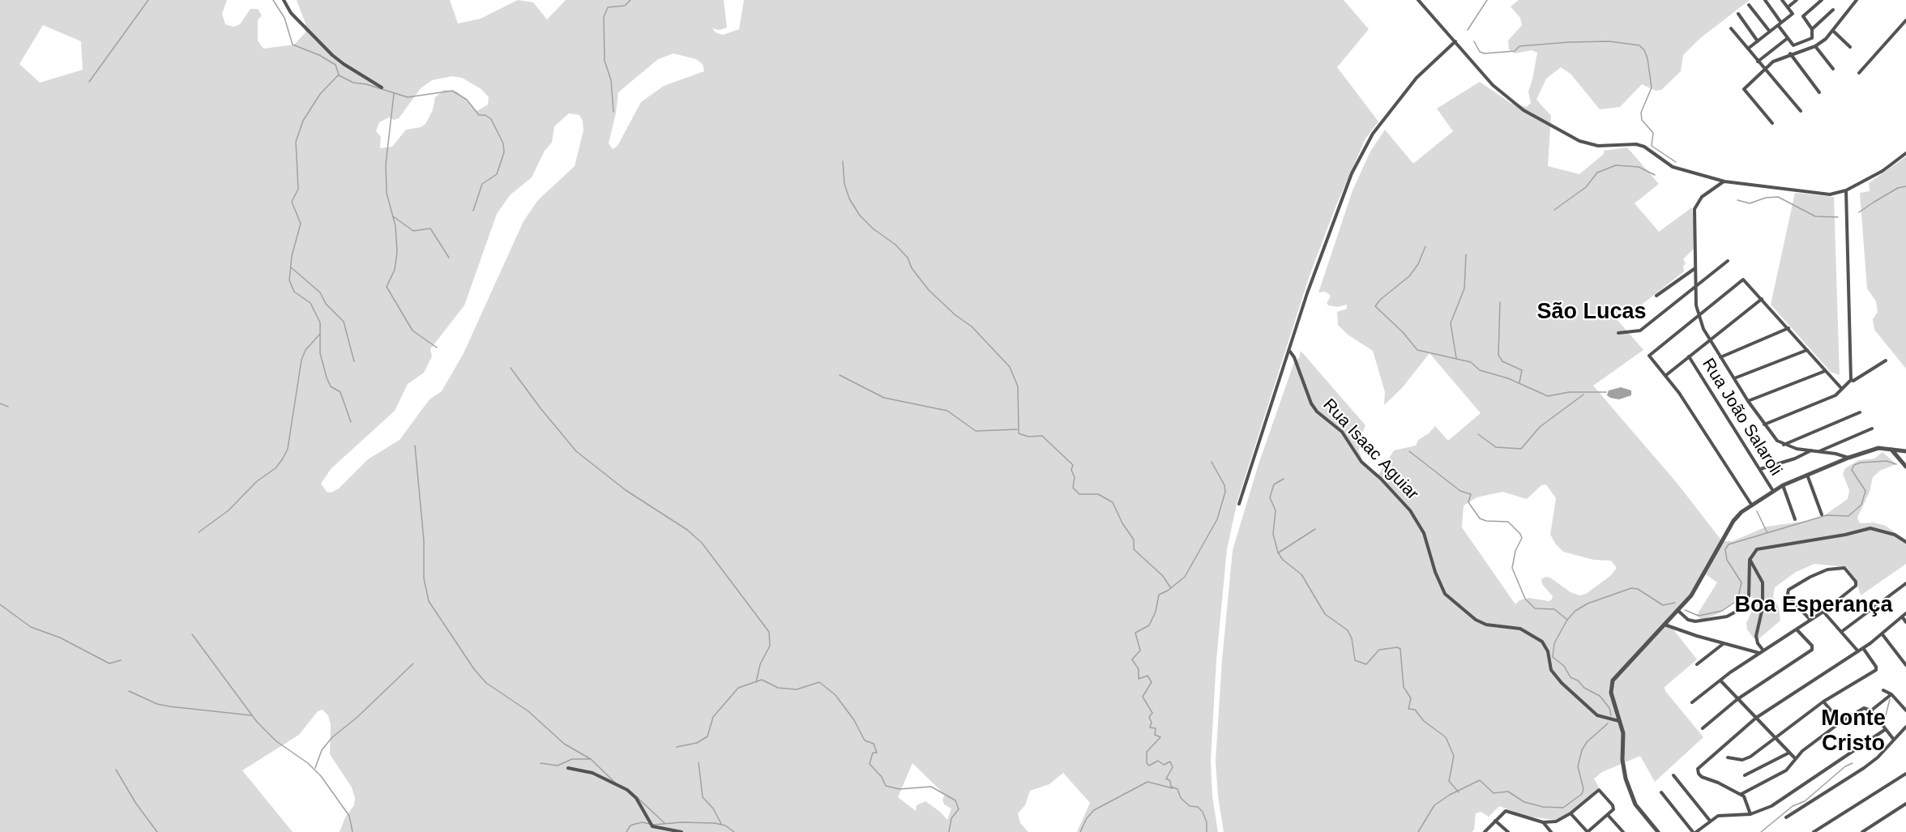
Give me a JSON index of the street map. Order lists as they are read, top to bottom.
{
  "streets": {
    "street": ["Rua João Salaroli", "Rua Isaac Aguiar"]
  },
  "districts": ["São Lucas", "Boa Esperança", "Monte Cristo"]
}
